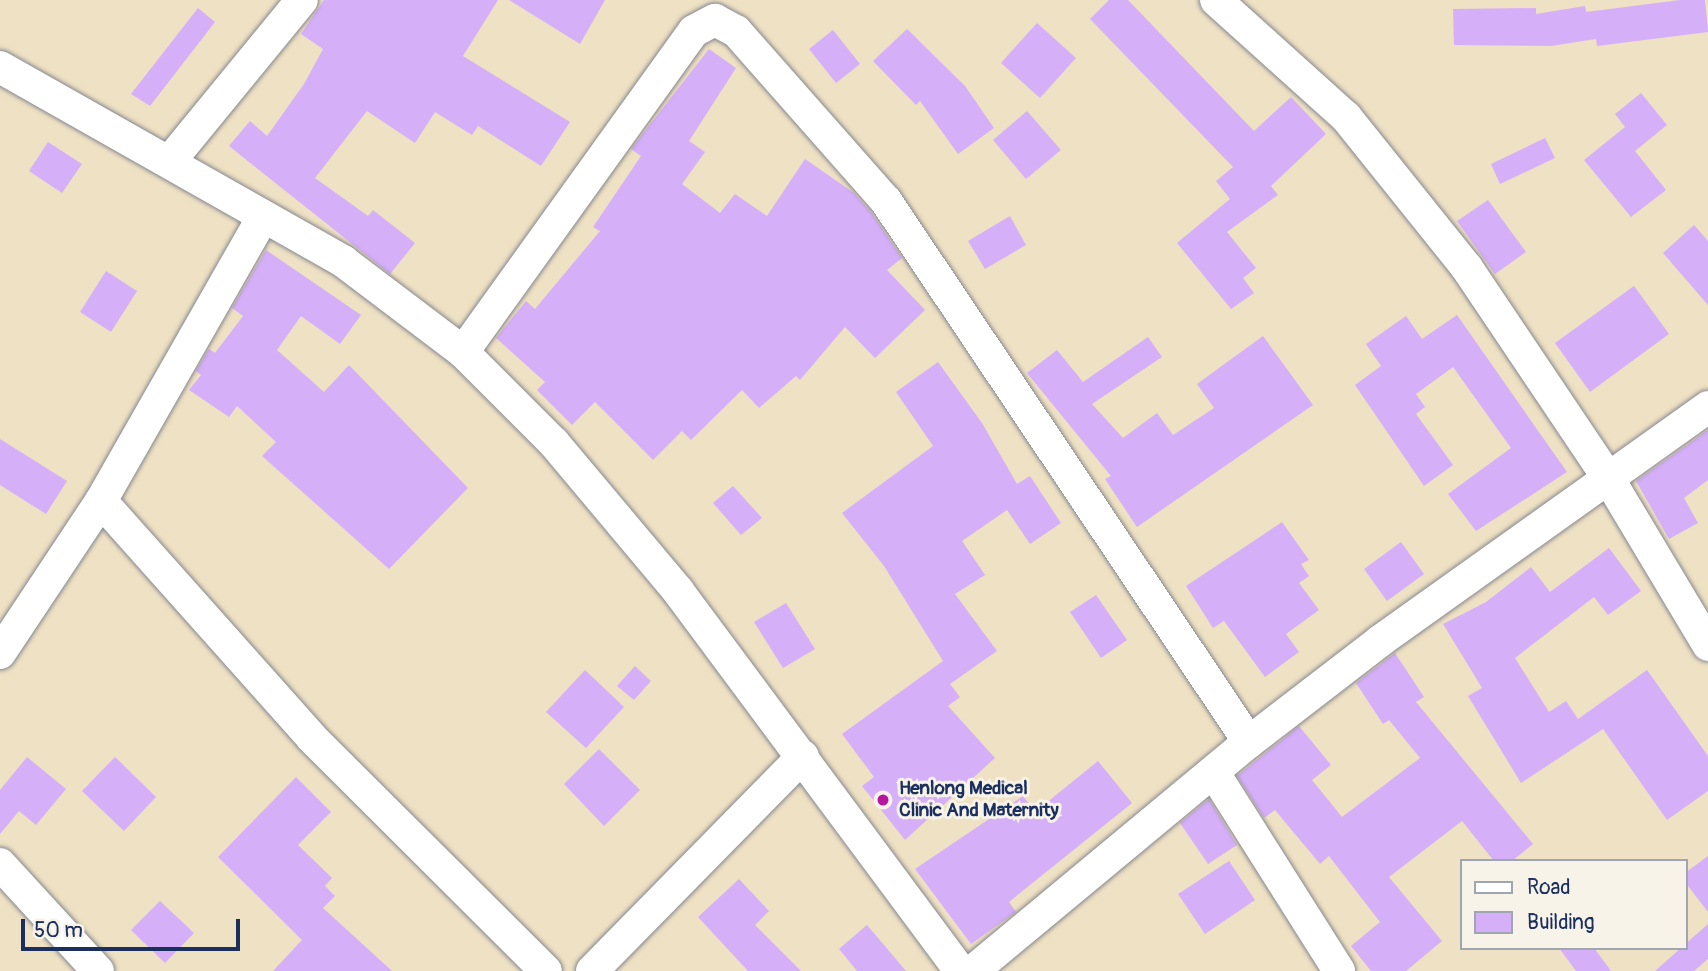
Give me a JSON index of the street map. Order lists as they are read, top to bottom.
{
  "places": ["Henlong Medical Clinic And Maternity"],
  "legend": ["Road", "Building"],
  "scale_bar": "50 m"
}
